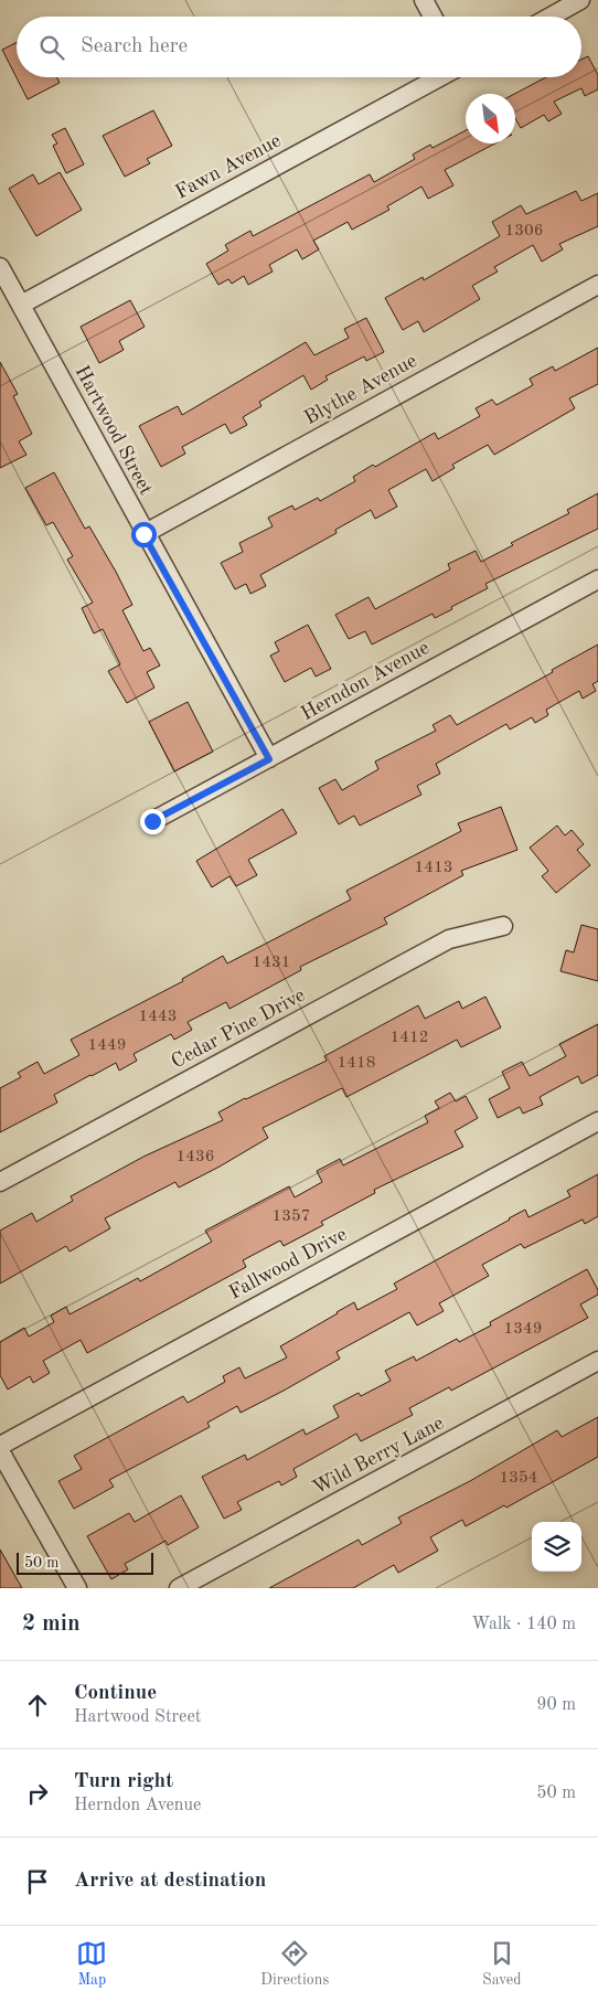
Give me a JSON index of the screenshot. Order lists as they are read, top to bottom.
{
  "streets": {
    "street": [
      "Fawn Avenue",
      "Blythe Avenue",
      "Hartwood Street",
      "Herndon Avenue",
      "Cedar Pine Drive",
      "Fallwood Drive",
      "Wild Berry Lane"
    ]
  },
  "crossings": [
    ["Fawn Avenue", "Hartwood Street"],
    ["Blythe Avenue", "Hartwood Street"],
    ["Hartwood Street", "Herndon Avenue"]
  ],
  "house_numbers": [
    "1306",
    "1413",
    "1431",
    "1443",
    "1412",
    "1449",
    "1418",
    "1436",
    "1357",
    "1349",
    "1354"
  ],
  "scale_bar": "50 m",
  "north": "bottom right",
  "page": {
    "search": "Search here",
    "scale": "50 m",
    "heading": ["2 min", "Walk · 140 m"],
    "list": [
      ["Continue", "Hartwood Street", "90 m"],
      ["Turn right", "Herndon Avenue", "50 m"],
      "Arrive at destination"
    ],
    "nav": ["Map", "Directions", "Saved"]
  }
}
